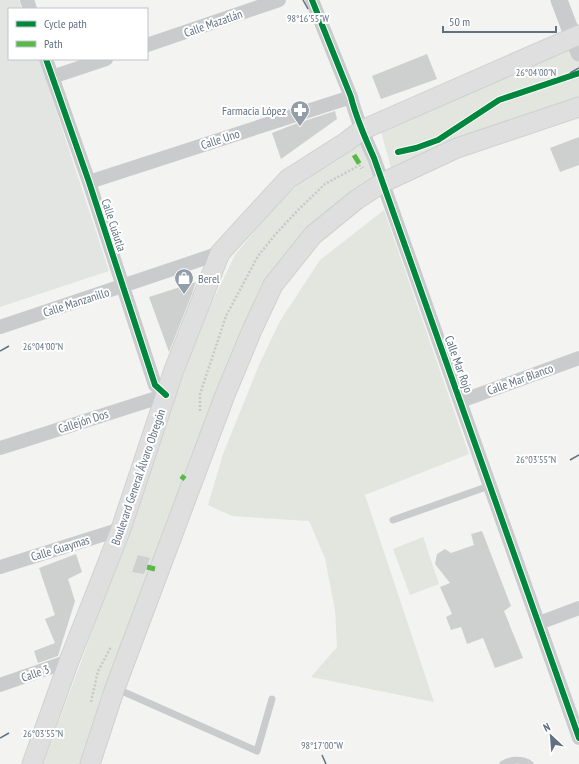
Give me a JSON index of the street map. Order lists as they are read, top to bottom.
{
  "streets": {
    "main road": ["Boulevard General Álvaro Obregón"],
    "street": [
      "Calle Mazatlán",
      "Calle Uno",
      "Calle Cuáutla",
      "Calle Manzanillo",
      "Calle Mar Rojo",
      "Calle Mar Blanco",
      "Callejón Dos",
      "Calle Guaymas",
      "Calle 3"
    ]
  },
  "crossings": [
    ["Calle Uno", "Calle Cuáutla"],
    ["Calle Uno", "Calle Mar Rojo"],
    ["Calle Cuáutla", "Calle Manzanillo"],
    ["Calle Cuáutla", "Callejón Dos"],
    ["Calle Cuáutla", "Boulevard General Álvaro Obregón"],
    ["Calle Manzanillo", "Boulevard General Álvaro Obregón"],
    ["Calle Mar Rojo", "Calle Mar Blanco"],
    ["Calle Mar Rojo", "Boulevard General Álvaro Obregón"],
    ["Callejón Dos", "Boulevard General Álvaro Obregón"],
    ["Boulevard General Álvaro Obregón", "Calle Guaymas"],
    ["Boulevard General Álvaro Obregón", "Calle 3"]
  ],
  "places": {
    "pharmacy": ["Farmacia López"],
    "shop": ["Berel"]
  },
  "legend": ["Cycle path", "Path"],
  "scale_bar": "50 m",
  "north": "top left",
  "coordinates": [
    "98°16'55\"W",
    "26°04'00\"N",
    "26°03'55\"N",
    "98°17'00\"W"
  ]
}
